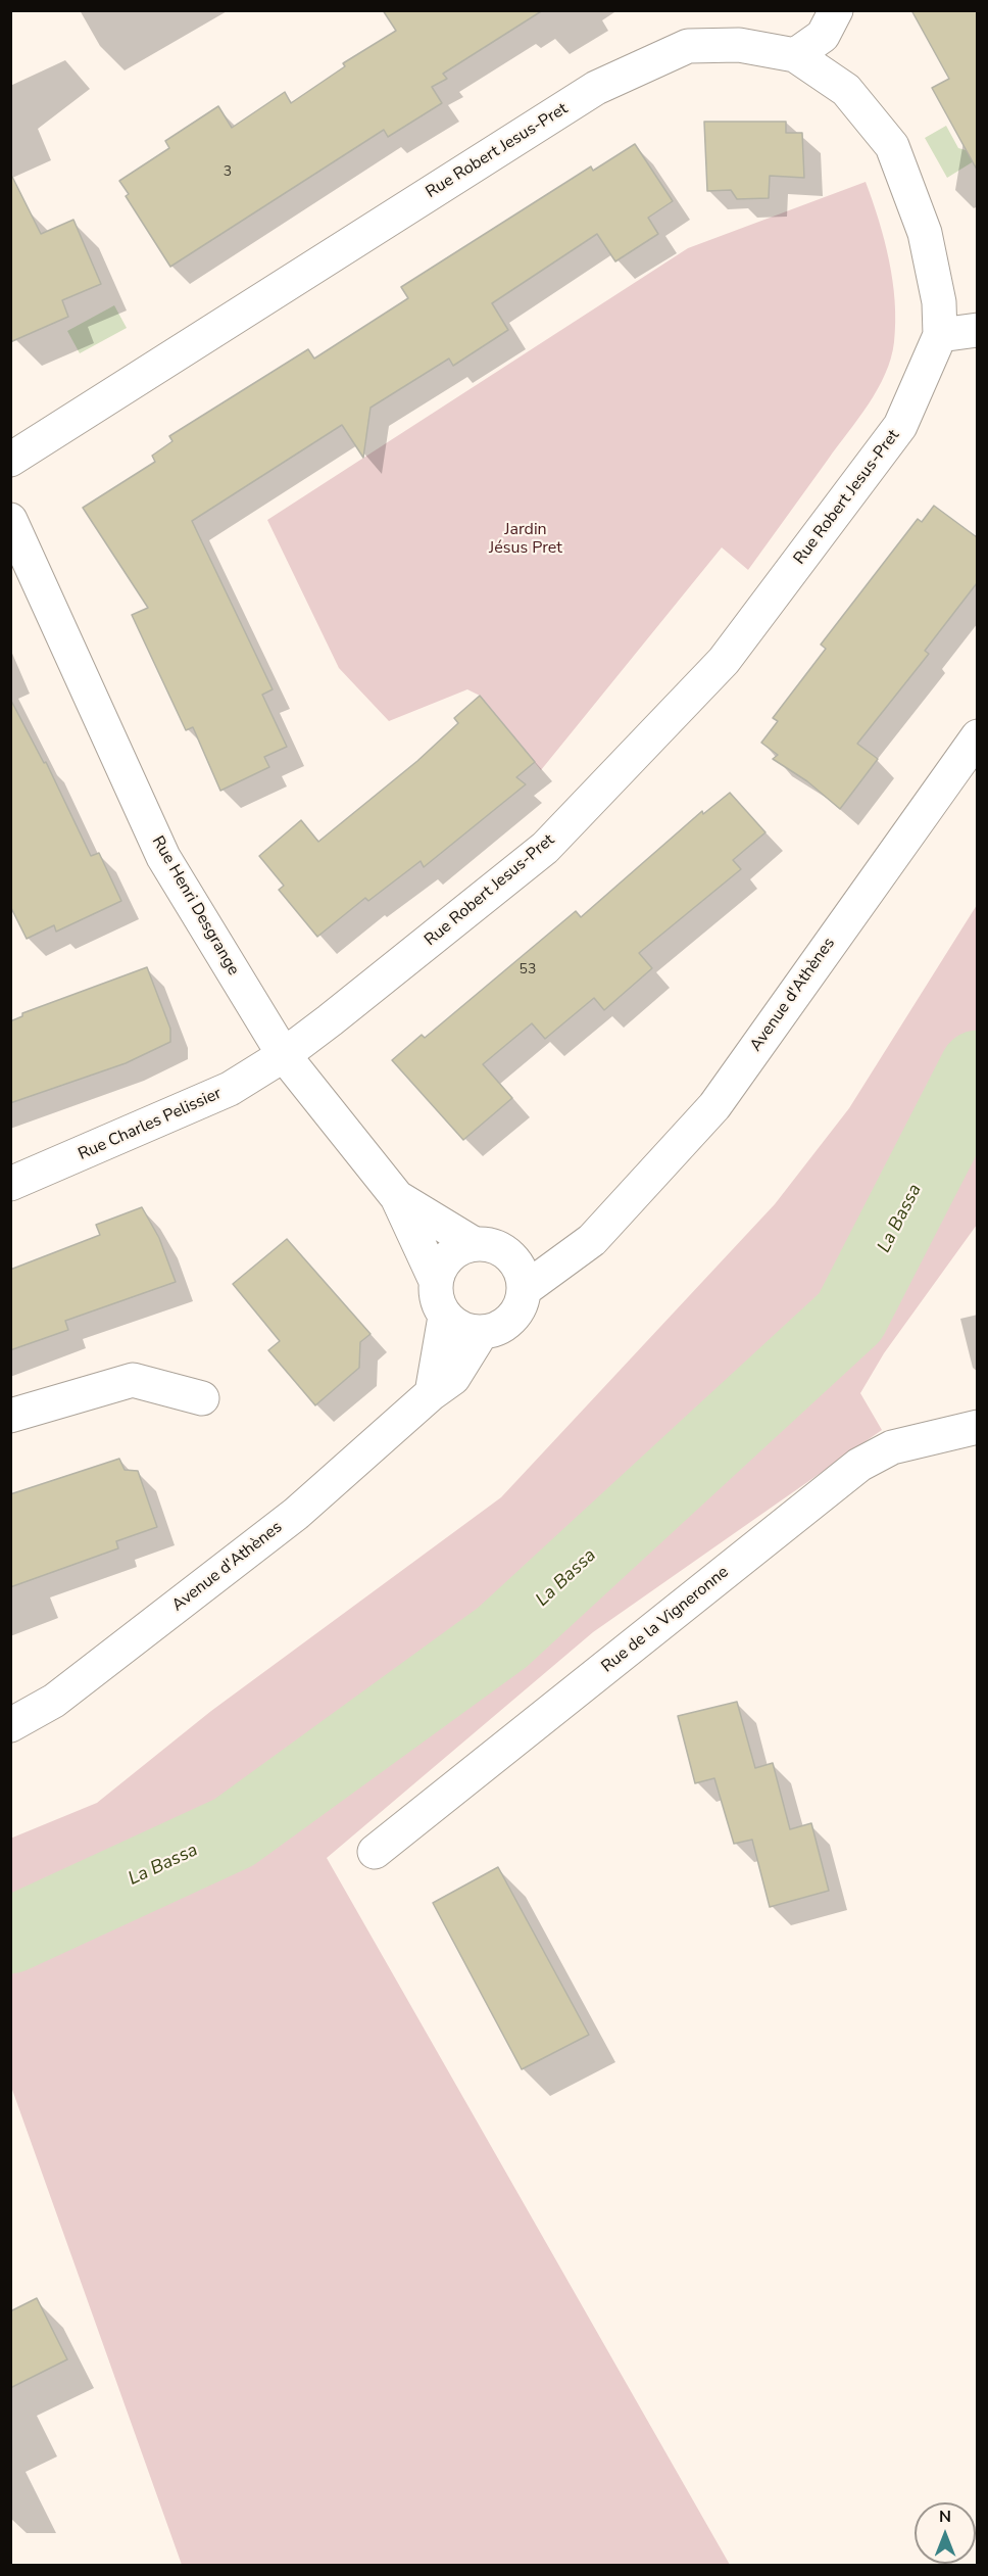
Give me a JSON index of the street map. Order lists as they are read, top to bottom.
{
  "streets": {
    "street": [
      "Rue Robert Jesus-Pret",
      "Rue Henri Desgrange",
      "Avenue d'Athènes",
      "Rue Charles Pelissier",
      "Rue de la Vigneronne"
    ]
  },
  "crossings": [
    ["Rue Robert Jesus-Pret", "Rue Henri Desgrange"],
    ["Rue Robert Jesus-Pret", "Rue Charles Pelissier"],
    ["Rue Henri Desgrange", "Avenue d'Athènes"],
    ["Rue Henri Desgrange", "Rue Charles Pelissier"]
  ],
  "water": ["La Bassa"],
  "parks": ["Jardin Jésus Pret"],
  "house_numbers": ["3", "53"],
  "north": "top"
}
